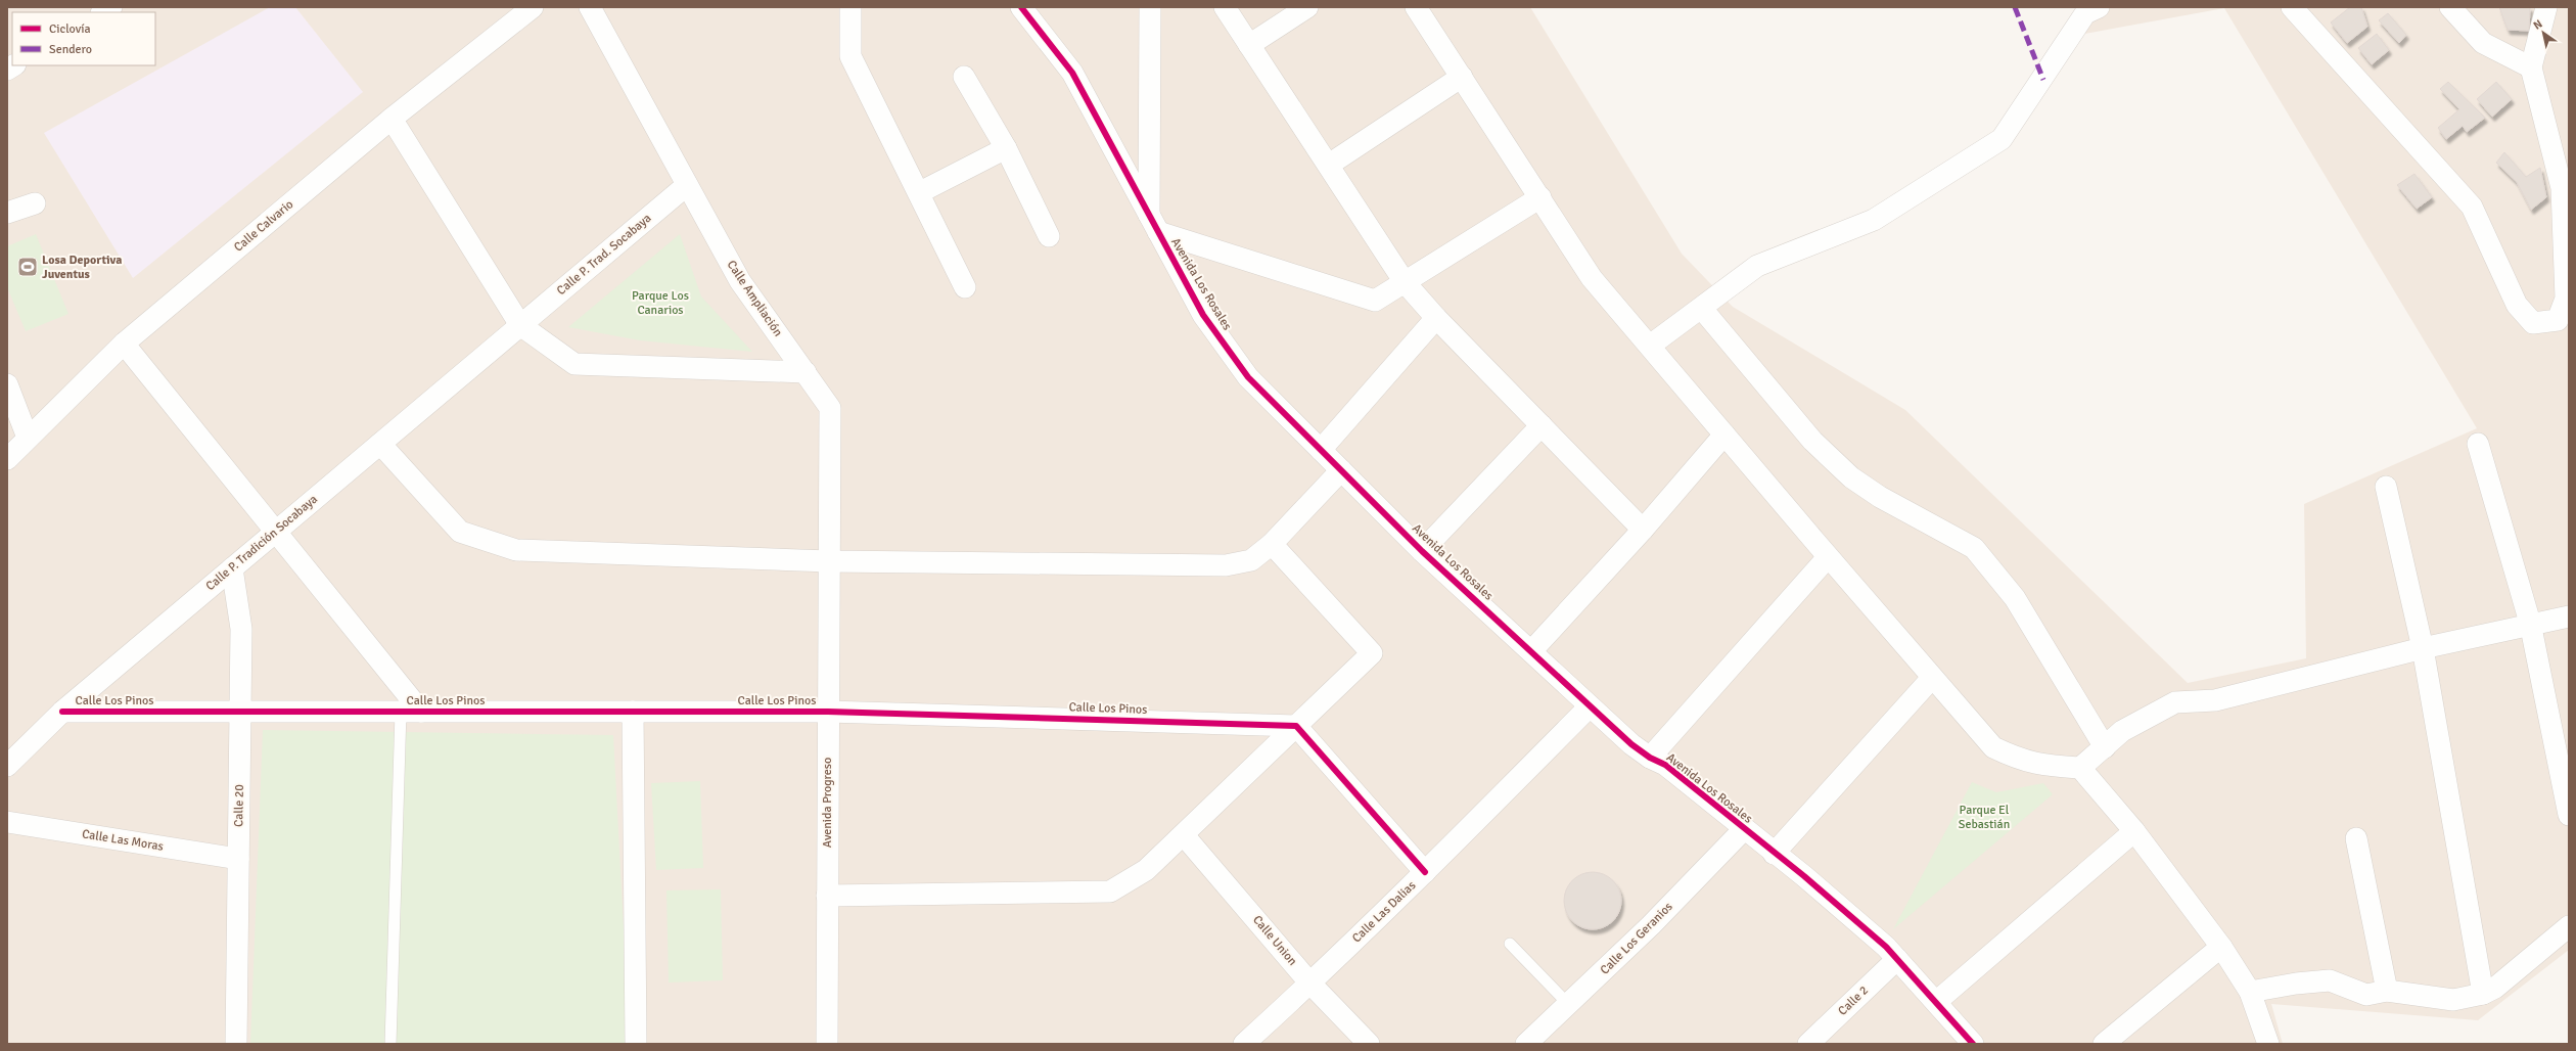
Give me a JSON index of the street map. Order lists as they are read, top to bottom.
{
  "streets": {
    "street": [
      "Calle Calvario",
      "Calle P. Trad. Socabaya",
      "Avenida Los Rosales",
      "Calle Ampliación",
      "Calle P. Tradición Socabaya",
      "Calle Los Pinos",
      "Avenida Progreso",
      "Calle 20",
      "Calle Las Moras",
      "Calle Las Dalias",
      "Calle Los Geranios",
      "Calle Union",
      "Calle 2"
    ]
  },
  "crossings": [
    ["Calle P. Trad. Socabaya", "Calle Ampliación"],
    ["Calle P. Trad. Socabaya", "Calle P. Tradición Socabaya"],
    ["Avenida Los Rosales", "Calle Las Dalias"],
    ["Avenida Los Rosales", "Calle Los Geranios"],
    ["Avenida Los Rosales", "Calle 2"],
    ["Calle Ampliación", "Avenida Progreso"],
    ["Calle P. Tradición Socabaya", "Calle Los Pinos"],
    ["Calle P. Tradición Socabaya", "Calle 20"],
    ["Calle Los Pinos", "Avenida Progreso"],
    ["Calle Los Pinos", "Calle 20"],
    ["Calle 20", "Calle Las Moras"],
    ["Calle Las Dalias", "Calle Union"]
  ],
  "parks": ["Parque Los Canarios", "Parque El Sebastián"],
  "places": {
    "sports": ["Losa Deportiva Juventus"]
  },
  "legend": ["Ciclovía", "Sendero"],
  "north": "top left"
}
